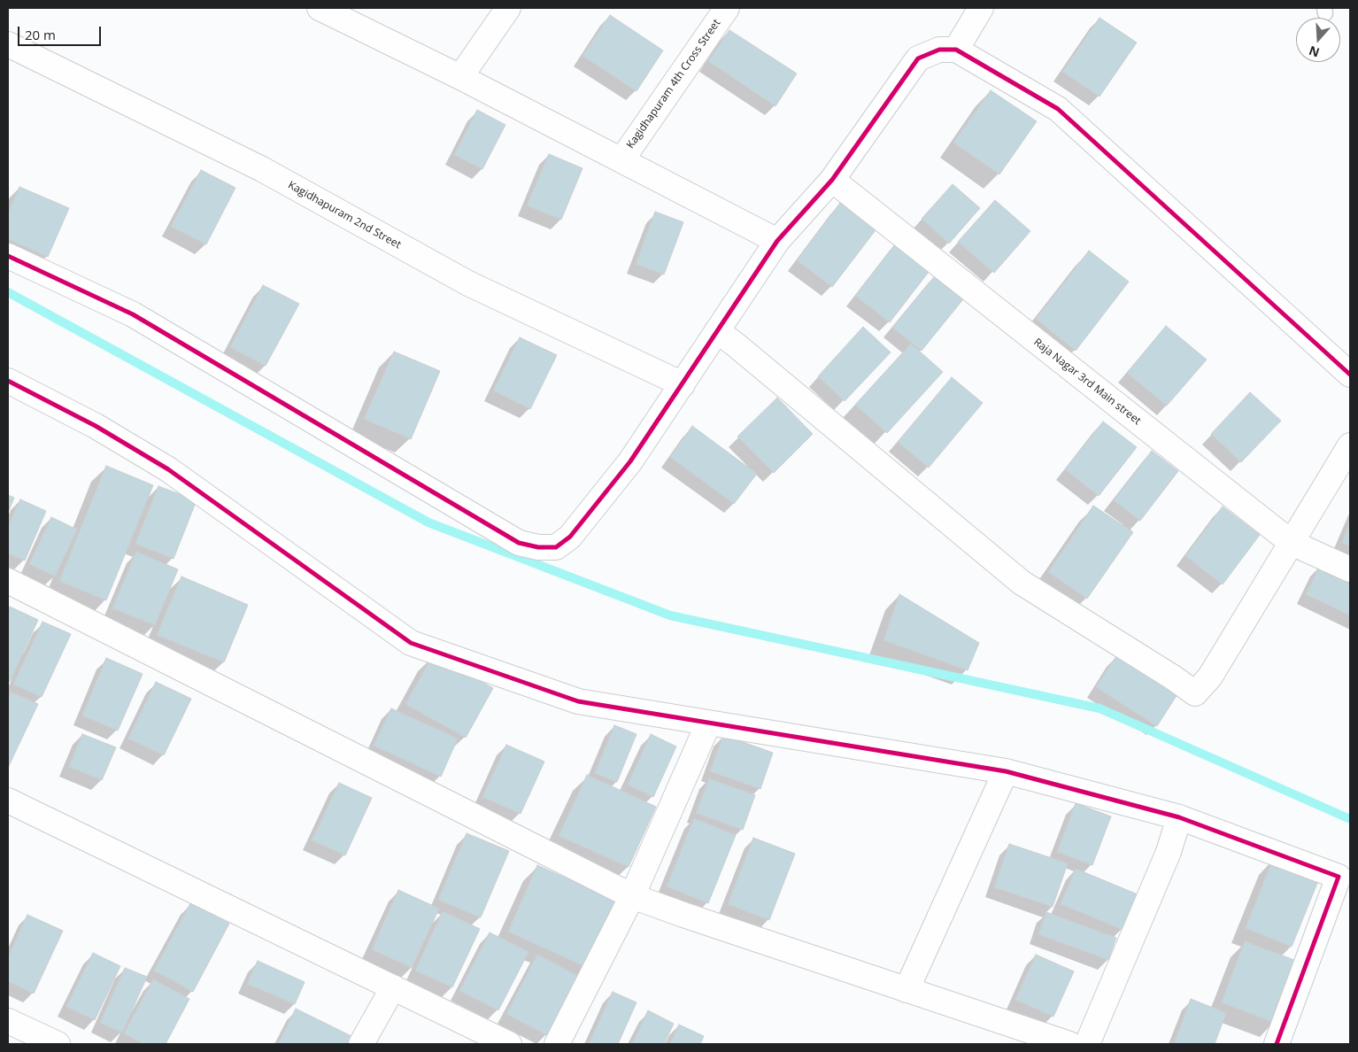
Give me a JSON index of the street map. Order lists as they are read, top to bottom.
{
  "streets": {
    "street": ["Kagidhapuram 4th Cross Street", "Kagidhapuram 2nd Street", "Raja Nagar 3rd Main street"]
  },
  "scale_bar": "20 m",
  "north": "bottom"
}
